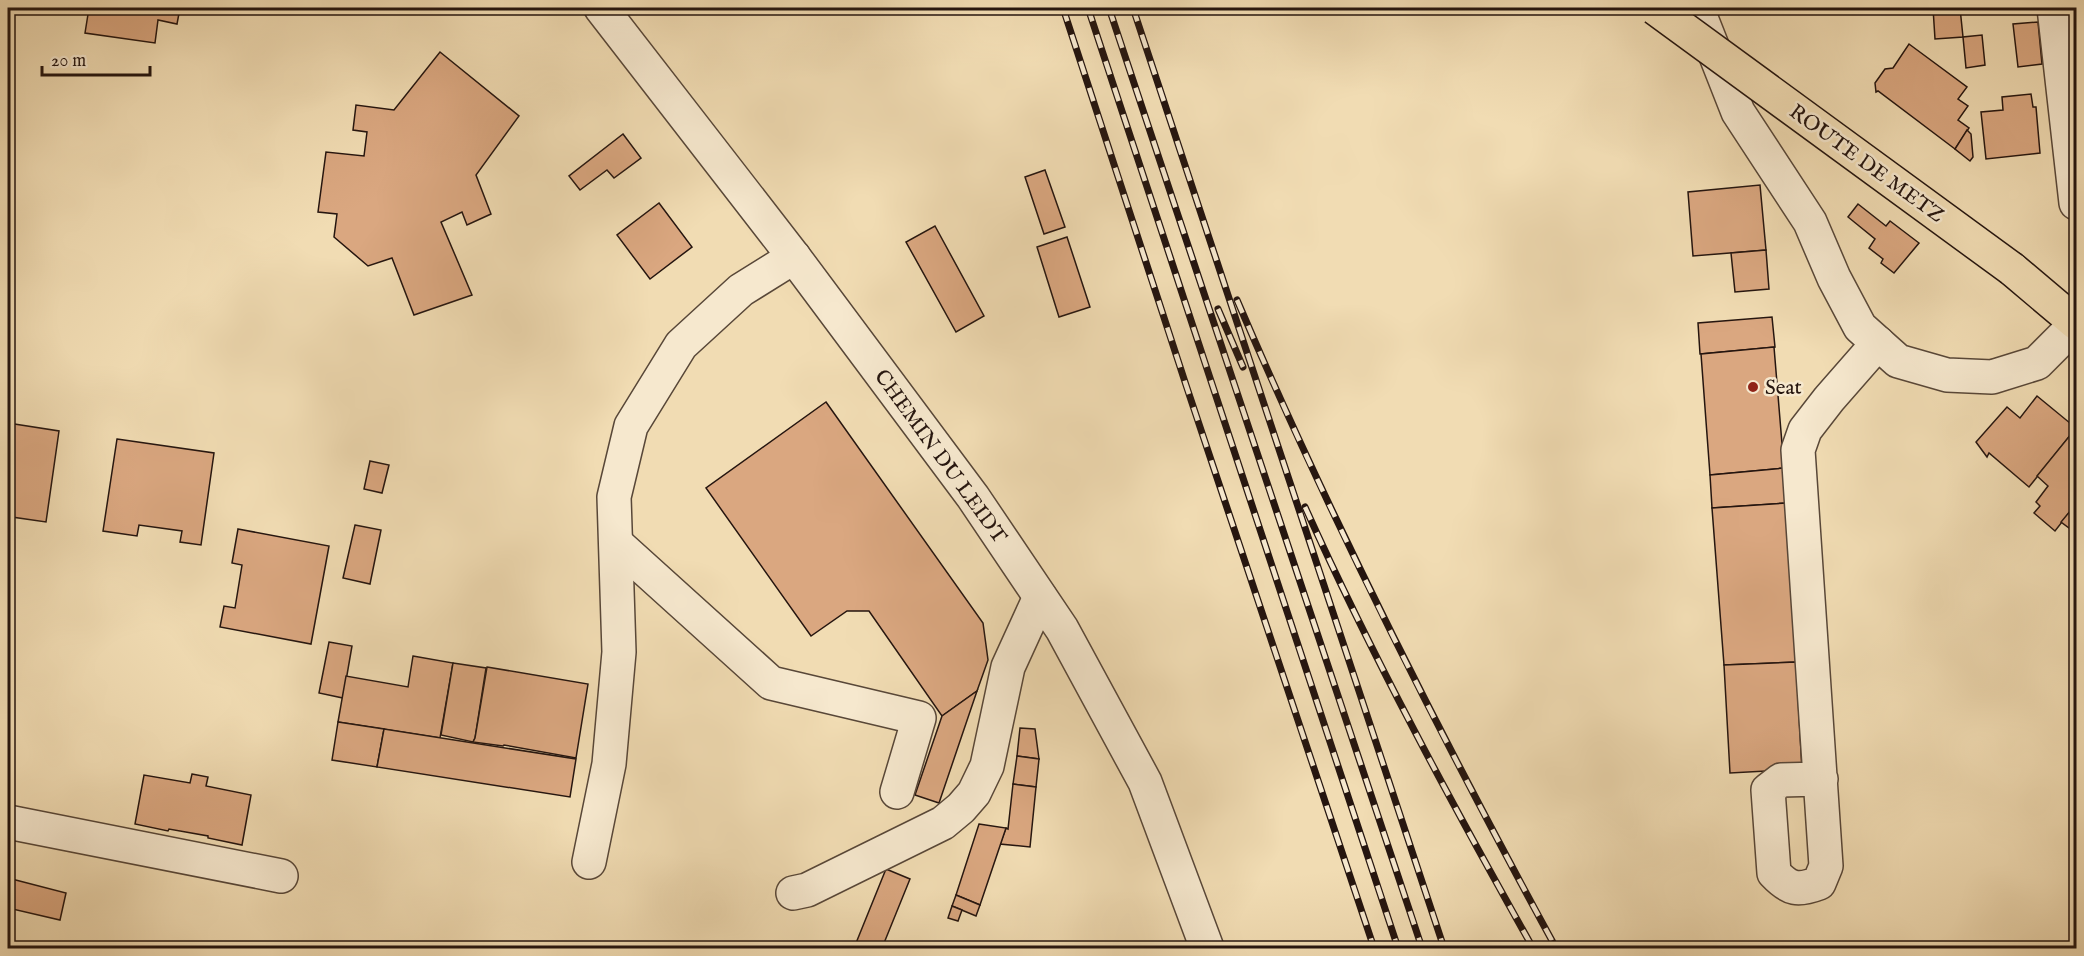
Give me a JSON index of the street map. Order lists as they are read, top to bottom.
{
  "streets": {
    "main road": ["ROUTE DE METZ"],
    "street": ["CHEMIN DU LEIDT"]
  },
  "places": ["Seat"],
  "scale_bar": "20 m"
}
